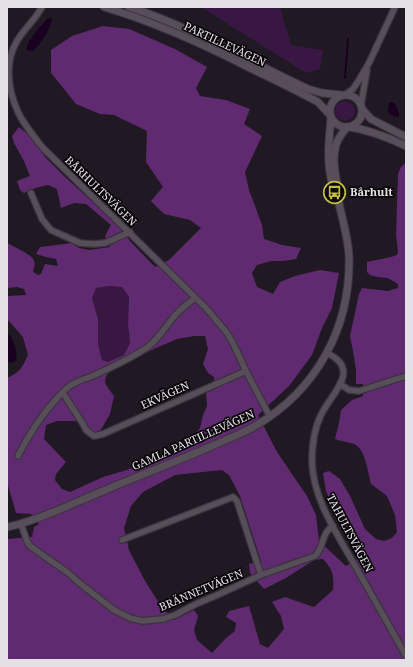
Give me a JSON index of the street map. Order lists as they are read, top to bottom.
{
  "streets": {
    "street": [
      "PARTILLEVÄGEN",
      "BÅRHULTSVÄGEN",
      "EKVÄGEN",
      "GAMLA PARTILLEVÄGEN",
      "TAHULTSVÄGEN",
      "BRÄNNETVÄGEN"
    ]
  },
  "crossings": [
    ["PARTILLEVÄGEN", "GAMLA PARTILLEVÄGEN"],
    ["BÅRHULTSVÄGEN", "EKVÄGEN"],
    ["GAMLA PARTILLEVÄGEN", "TAHULTSVÄGEN"],
    ["GAMLA PARTILLEVÄGEN", "BRÄNNETVÄGEN"],
    ["TAHULTSVÄGEN", "BRÄNNETVÄGEN"]
  ],
  "places": {
    "bus stop": ["Bårhult"]
  }
}
